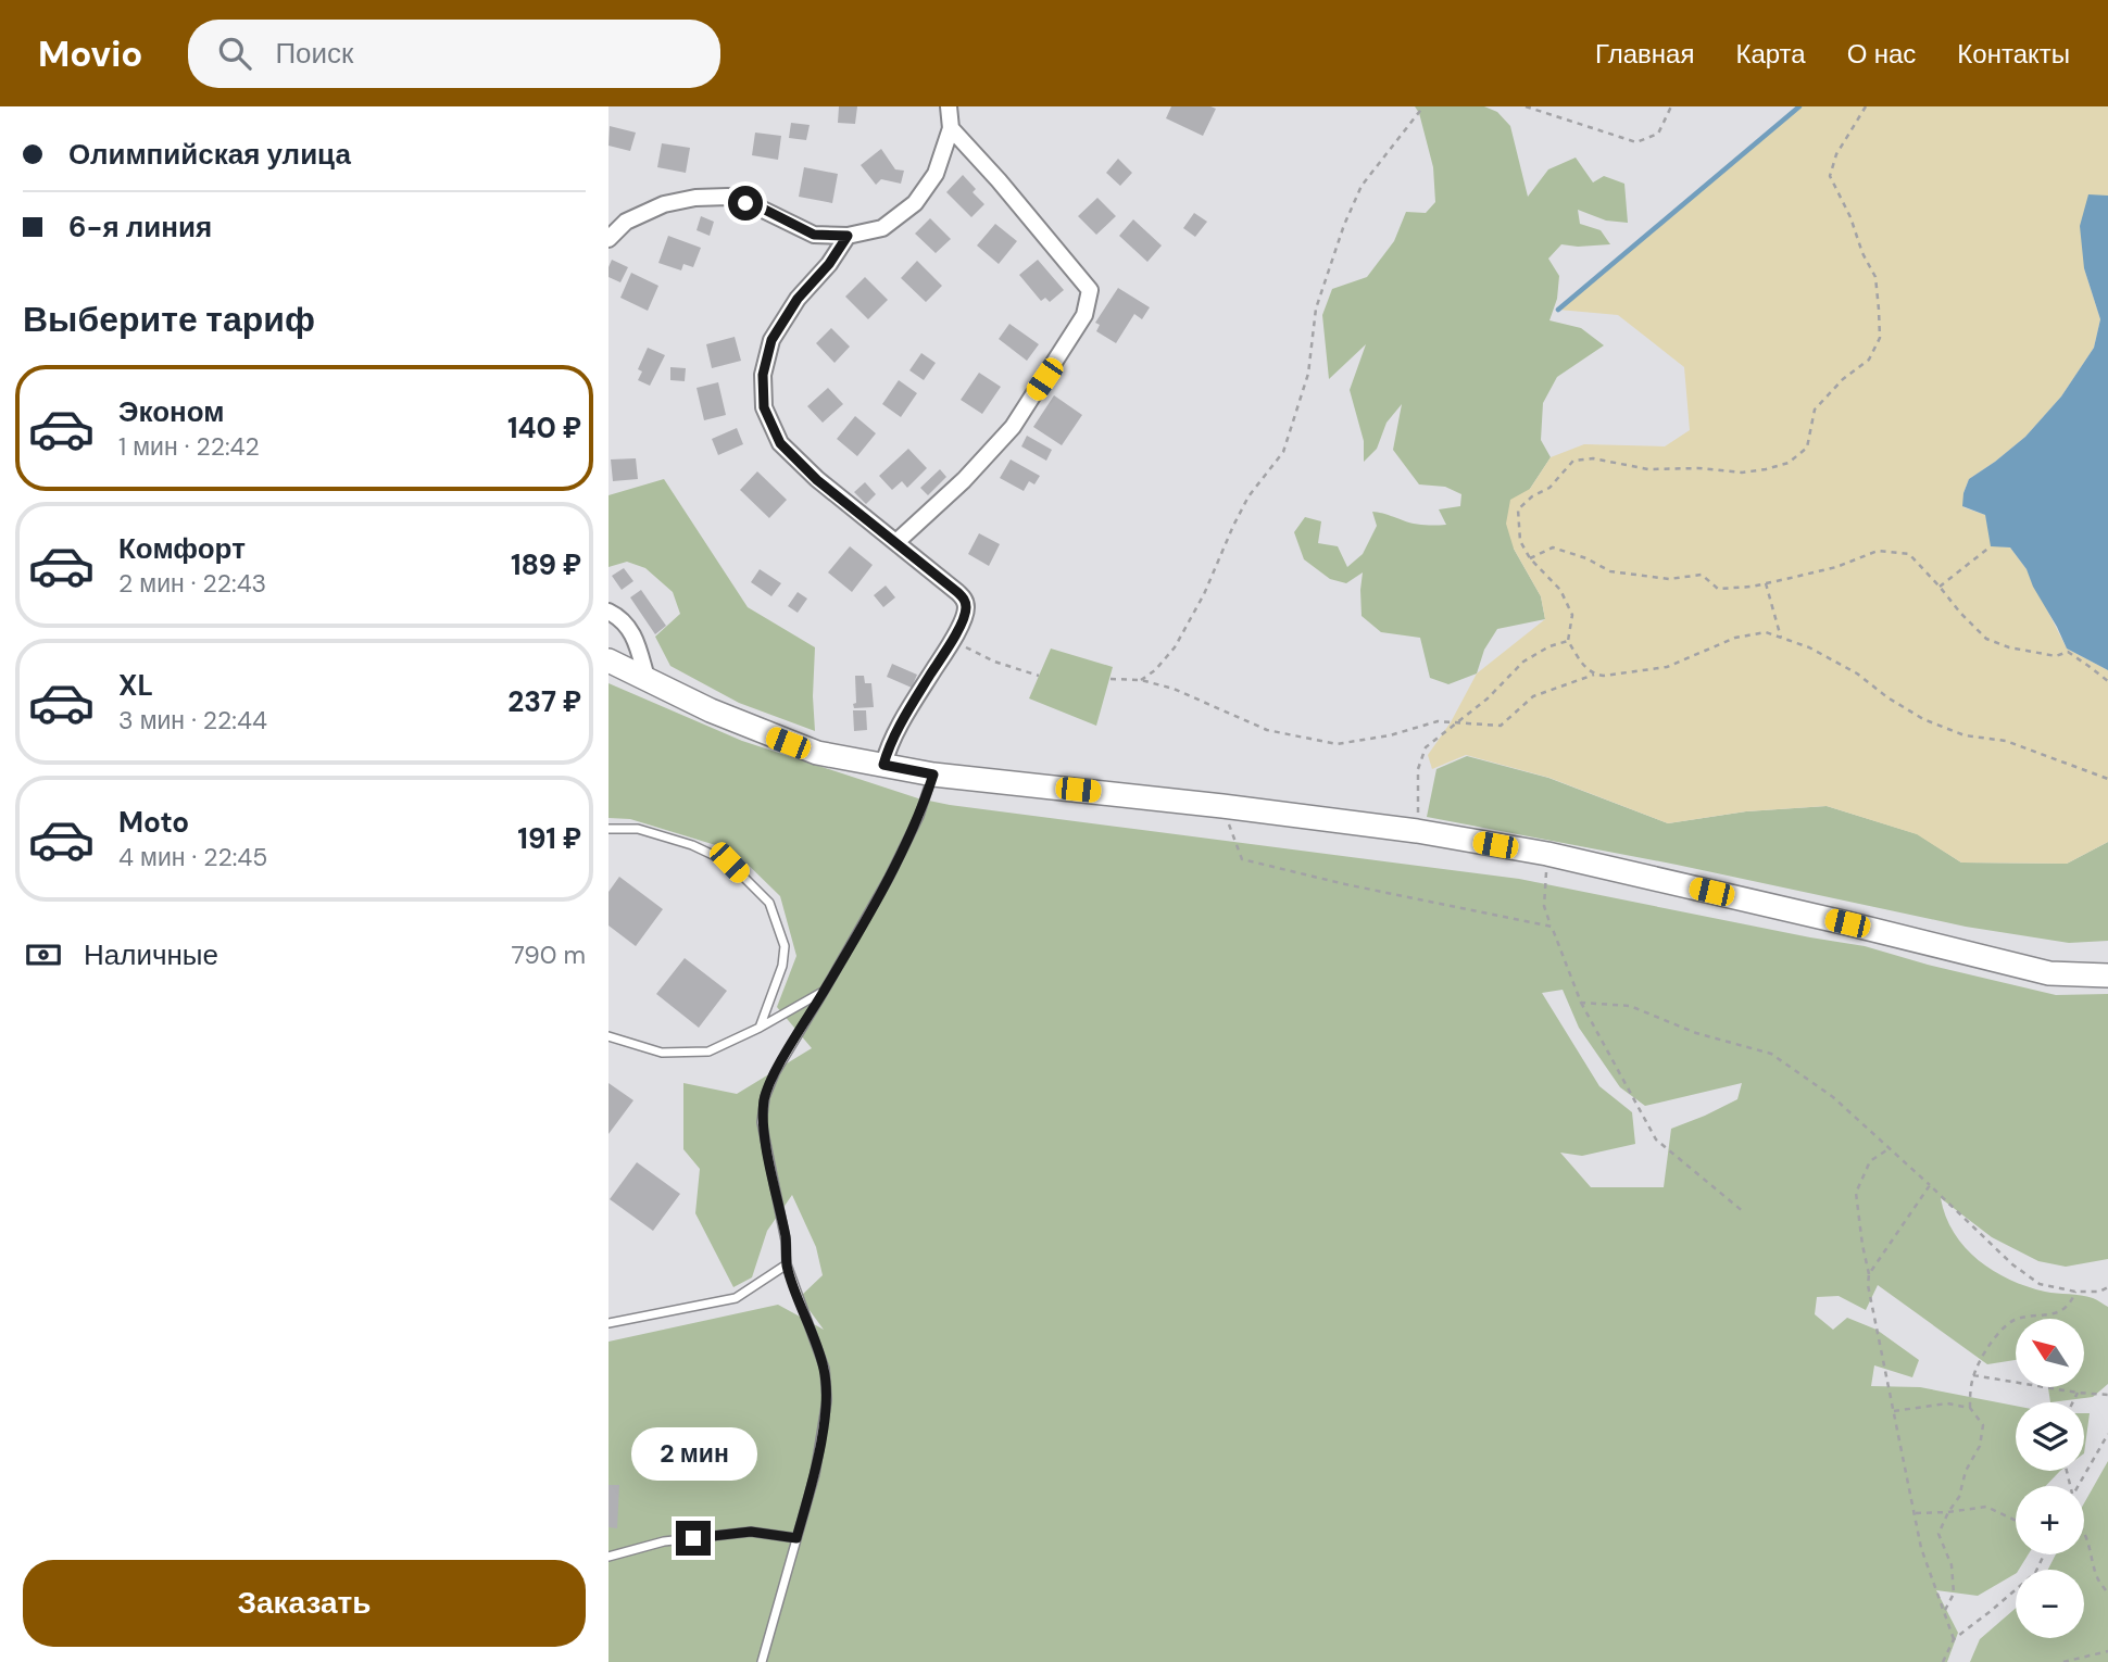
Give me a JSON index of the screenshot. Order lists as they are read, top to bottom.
{
  "north": "top left",
  "page": {
    "header": "Movio",
    "search": "Поиск",
    "nav": [
      "Главная",
      "Карта",
      "О нас",
      "Контакты"
    ],
    "banner": ["Олимпийская улица", "6-я линия"],
    "heading": "Выберите тариф",
    "list": [
      {
        "name": "Эконом",
        "note": "1 мин · 22:42",
        "value": "140 ₽"
      },
      {
        "name": "Комфорт",
        "note": "2 мин · 22:43",
        "value": "189 ₽"
      },
      {
        "name": "XL",
        "note": "3 мин · 22:44",
        "value": "237 ₽"
      },
      {
        "name": "Moto",
        "note": "4 мин · 22:45",
        "value": "191 ₽"
      }
    ],
    "pay": ["Наличные", "790 m"],
    "map_buttons": ["+", "−"],
    "bubble": "2 мин",
    "buttons": "Заказать"
  }
}
